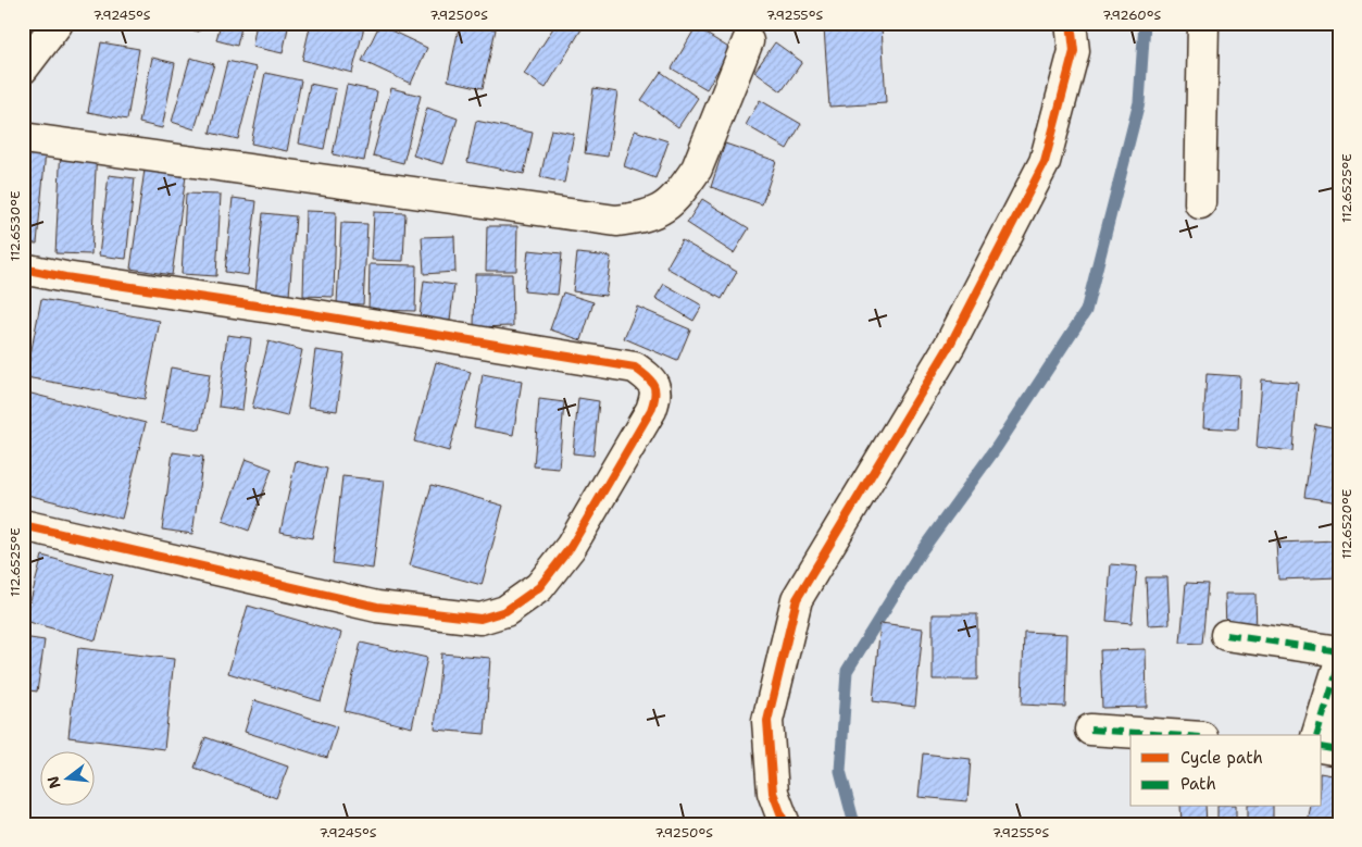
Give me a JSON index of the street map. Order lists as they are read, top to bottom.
{
  "legend": ["Cycle path", "Path"],
  "north": "left",
  "coordinates": [
    "7.9245°S",
    "7.9250°S",
    "7.9255°S",
    "7.9260°S",
    "112.6525°E",
    "112.6530°E",
    "112.6520°E"
  ]
}
